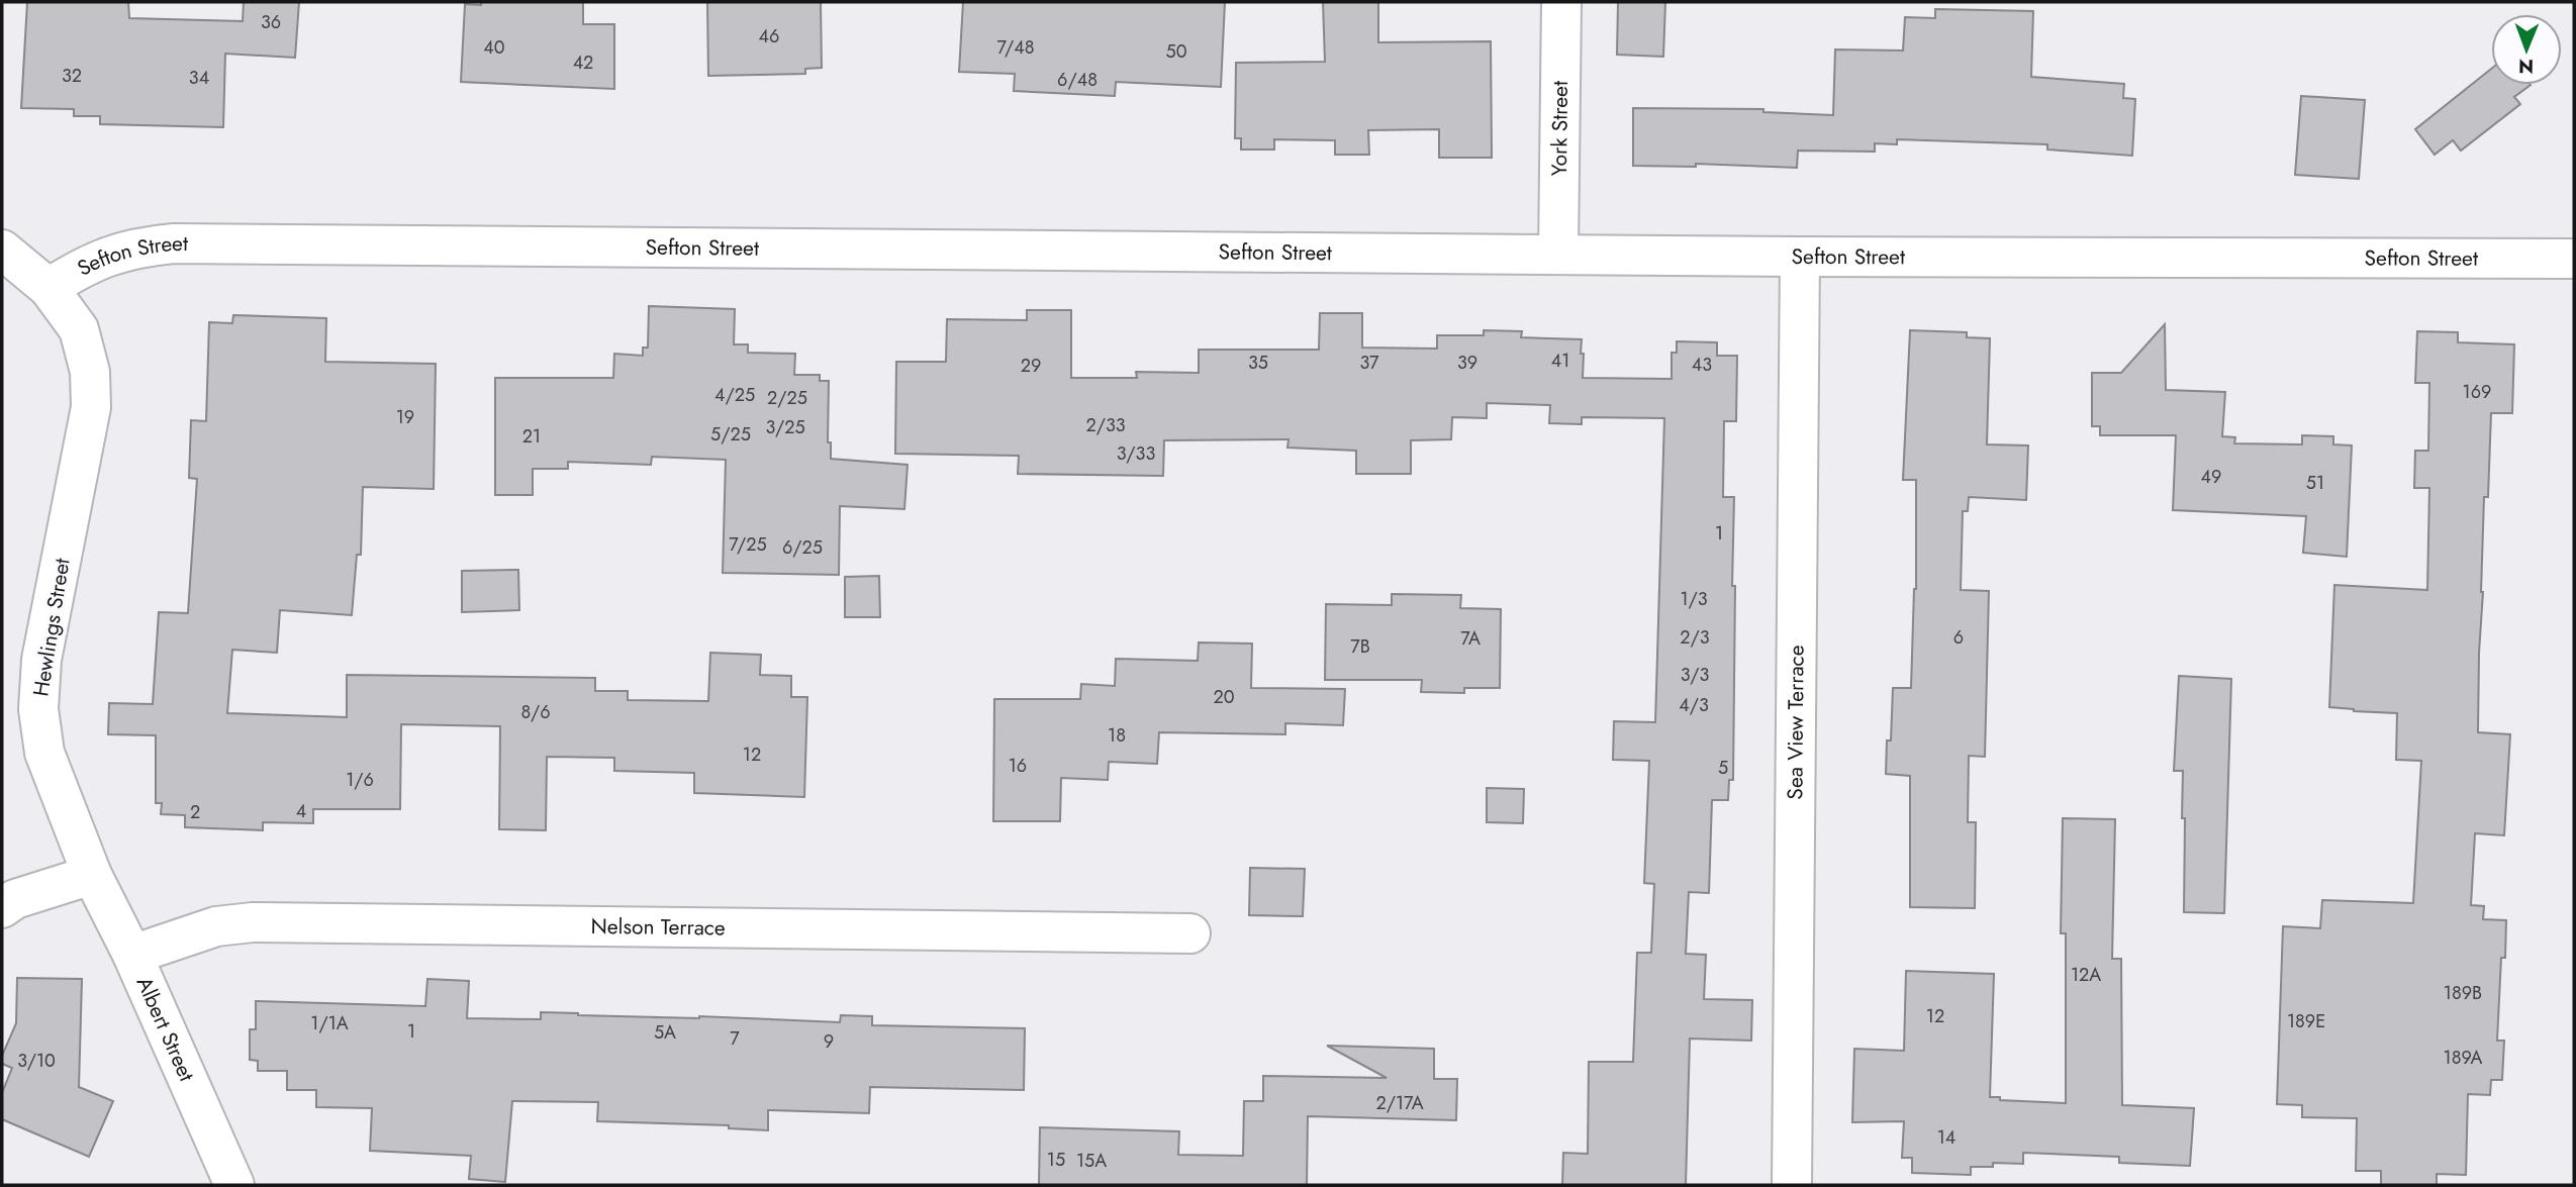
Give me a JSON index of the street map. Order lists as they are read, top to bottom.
{
  "streets": {
    "street": [
      "York Street",
      "Sefton Street",
      "Hewlings Street",
      "Sea View Terrace",
      "Nelson Terrace",
      "Albert Street"
    ]
  },
  "crossings": [
    ["York Street", "Sefton Street"],
    ["Sefton Street", "Hewlings Street"],
    ["Sefton Street", "Sea View Terrace"],
    ["Hewlings Street", "Albert Street"],
    ["Nelson Terrace", "Albert Street"]
  ],
  "house_numbers": [
    "36",
    "46",
    "40",
    "7/48",
    "50",
    "42",
    "32",
    "34",
    "6/48",
    "41",
    "35",
    "37",
    "39",
    "43",
    "29",
    "169",
    "4/25",
    "2/25",
    "19",
    "2/33",
    "3/25",
    "5/25",
    "21",
    "3/33",
    "49",
    "51",
    "1",
    "7/25",
    "6/25",
    "1/3",
    "2/3",
    "6",
    "7A",
    "7B",
    "3/3",
    "20",
    "4/3",
    "8/6",
    "18",
    "12",
    "16",
    "5",
    "1/6",
    "4",
    "2",
    "12A",
    "189B",
    "12",
    "189E",
    "1/1A",
    "1",
    "5A",
    "7",
    "9",
    "189A",
    "3/10",
    "2/17A",
    "14",
    "15",
    "15A"
  ],
  "north": "bottom"
}
